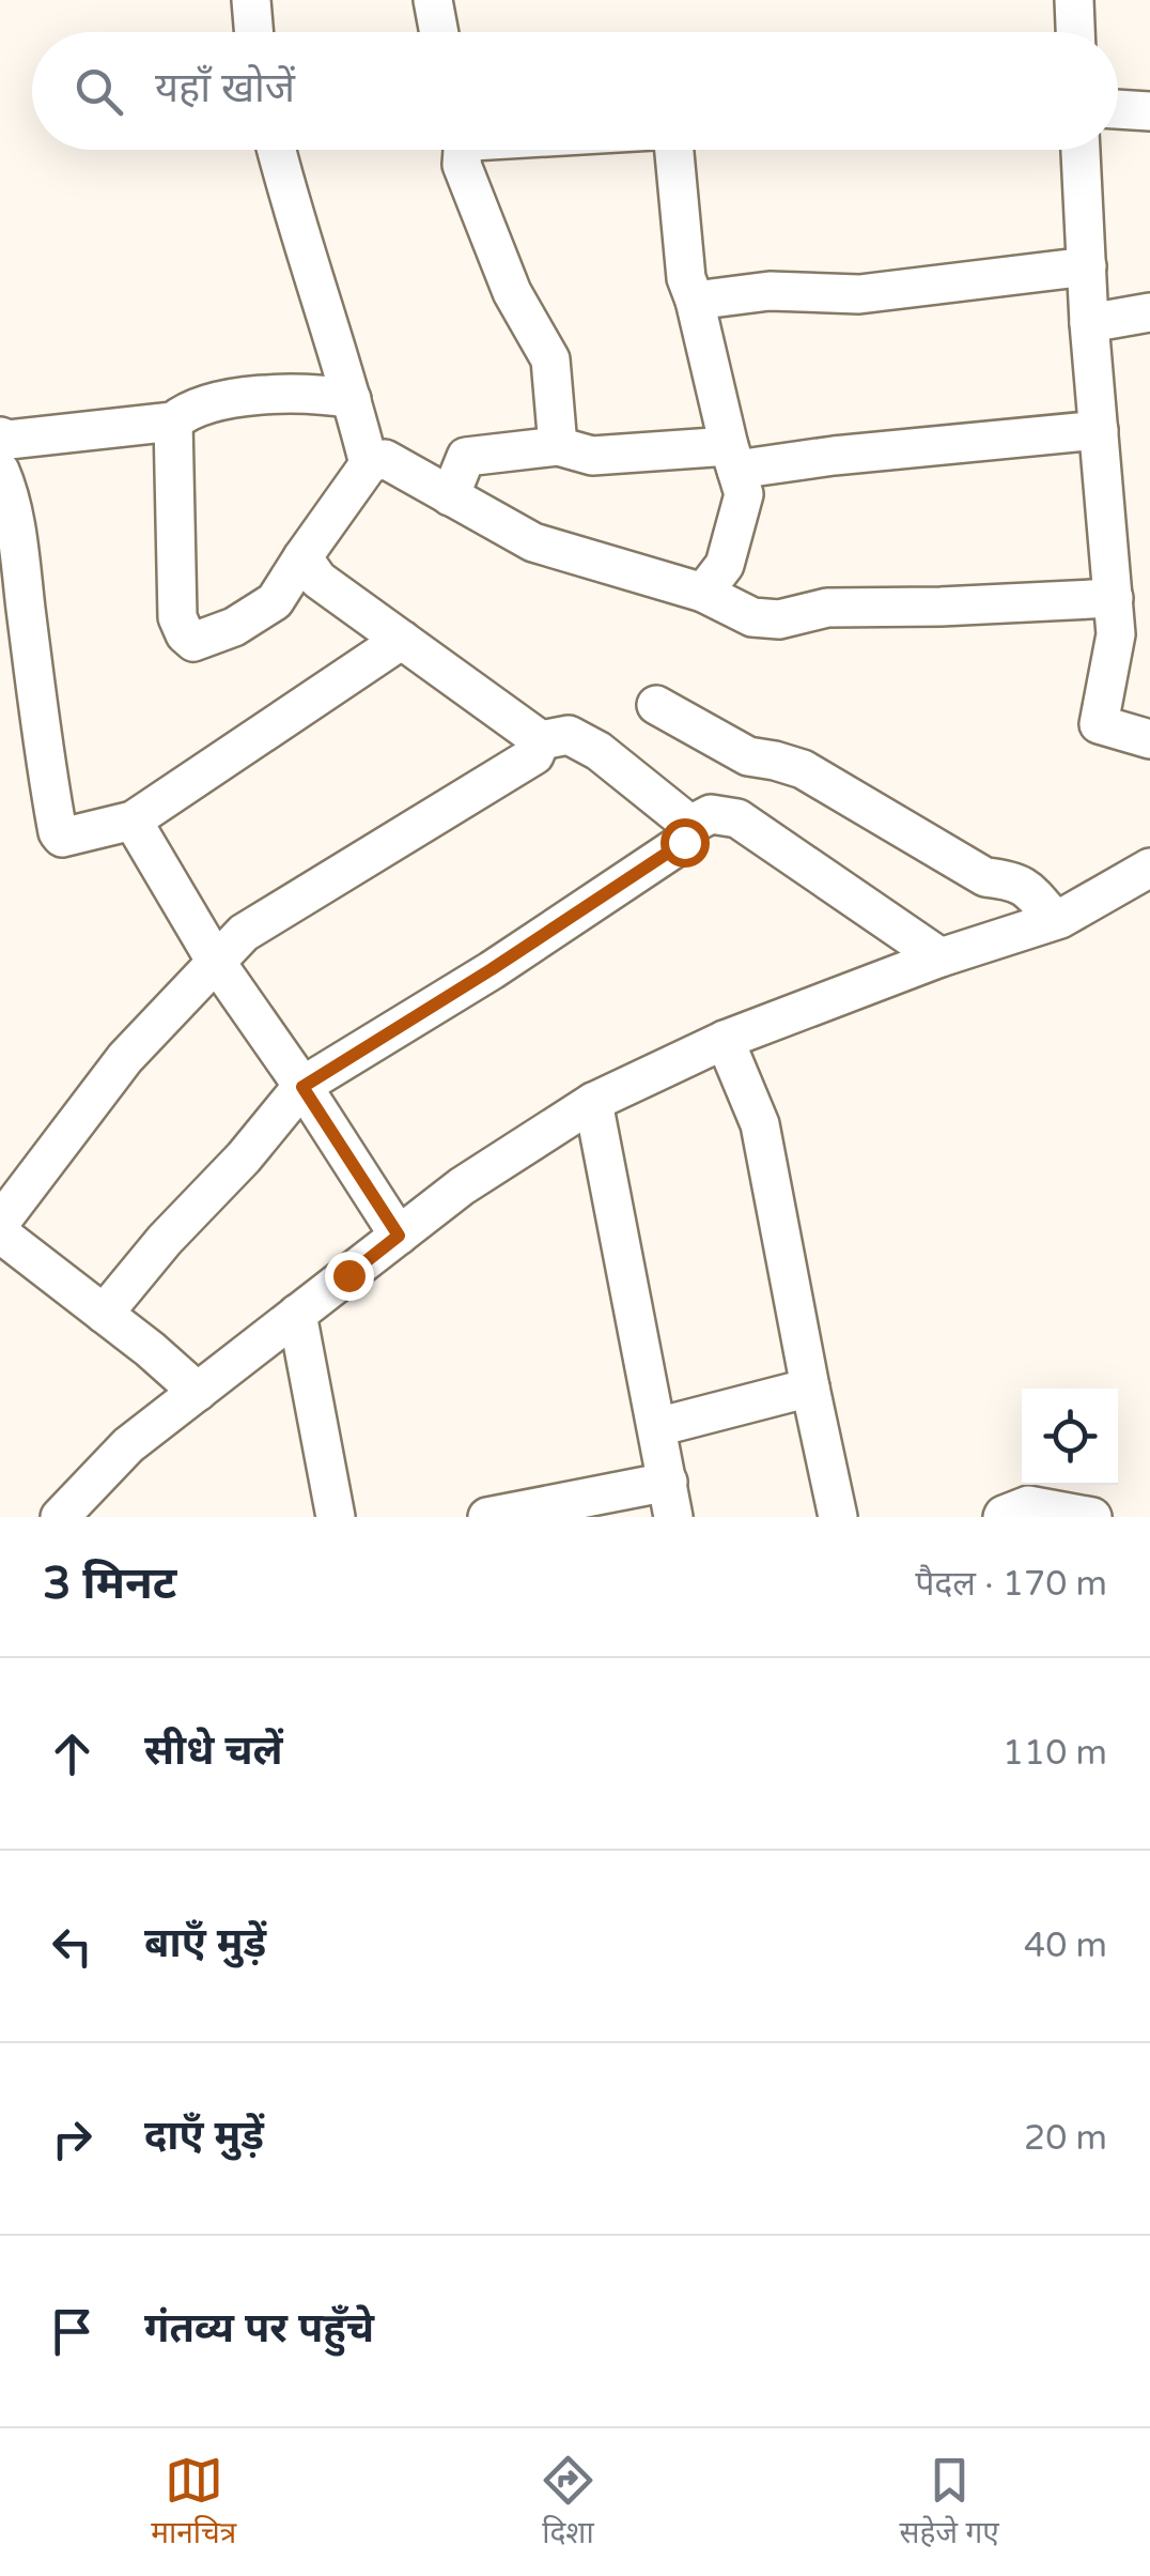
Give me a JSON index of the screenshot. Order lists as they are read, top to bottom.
{
  "page": {
    "search": "यहाँ खोजें",
    "heading": ["3 मिनट", "पैदल · 170 m"],
    "list": [
      ["सीधे चलें", "110 m"],
      ["बाएँ मुड़ें", "40 m"],
      ["दाएँ मुड़ें", "20 m"],
      "गंतव्य पर पहुँचे"
    ],
    "nav": ["मानचित्र", "दिशा", "सहेजे गए"]
  }
}
